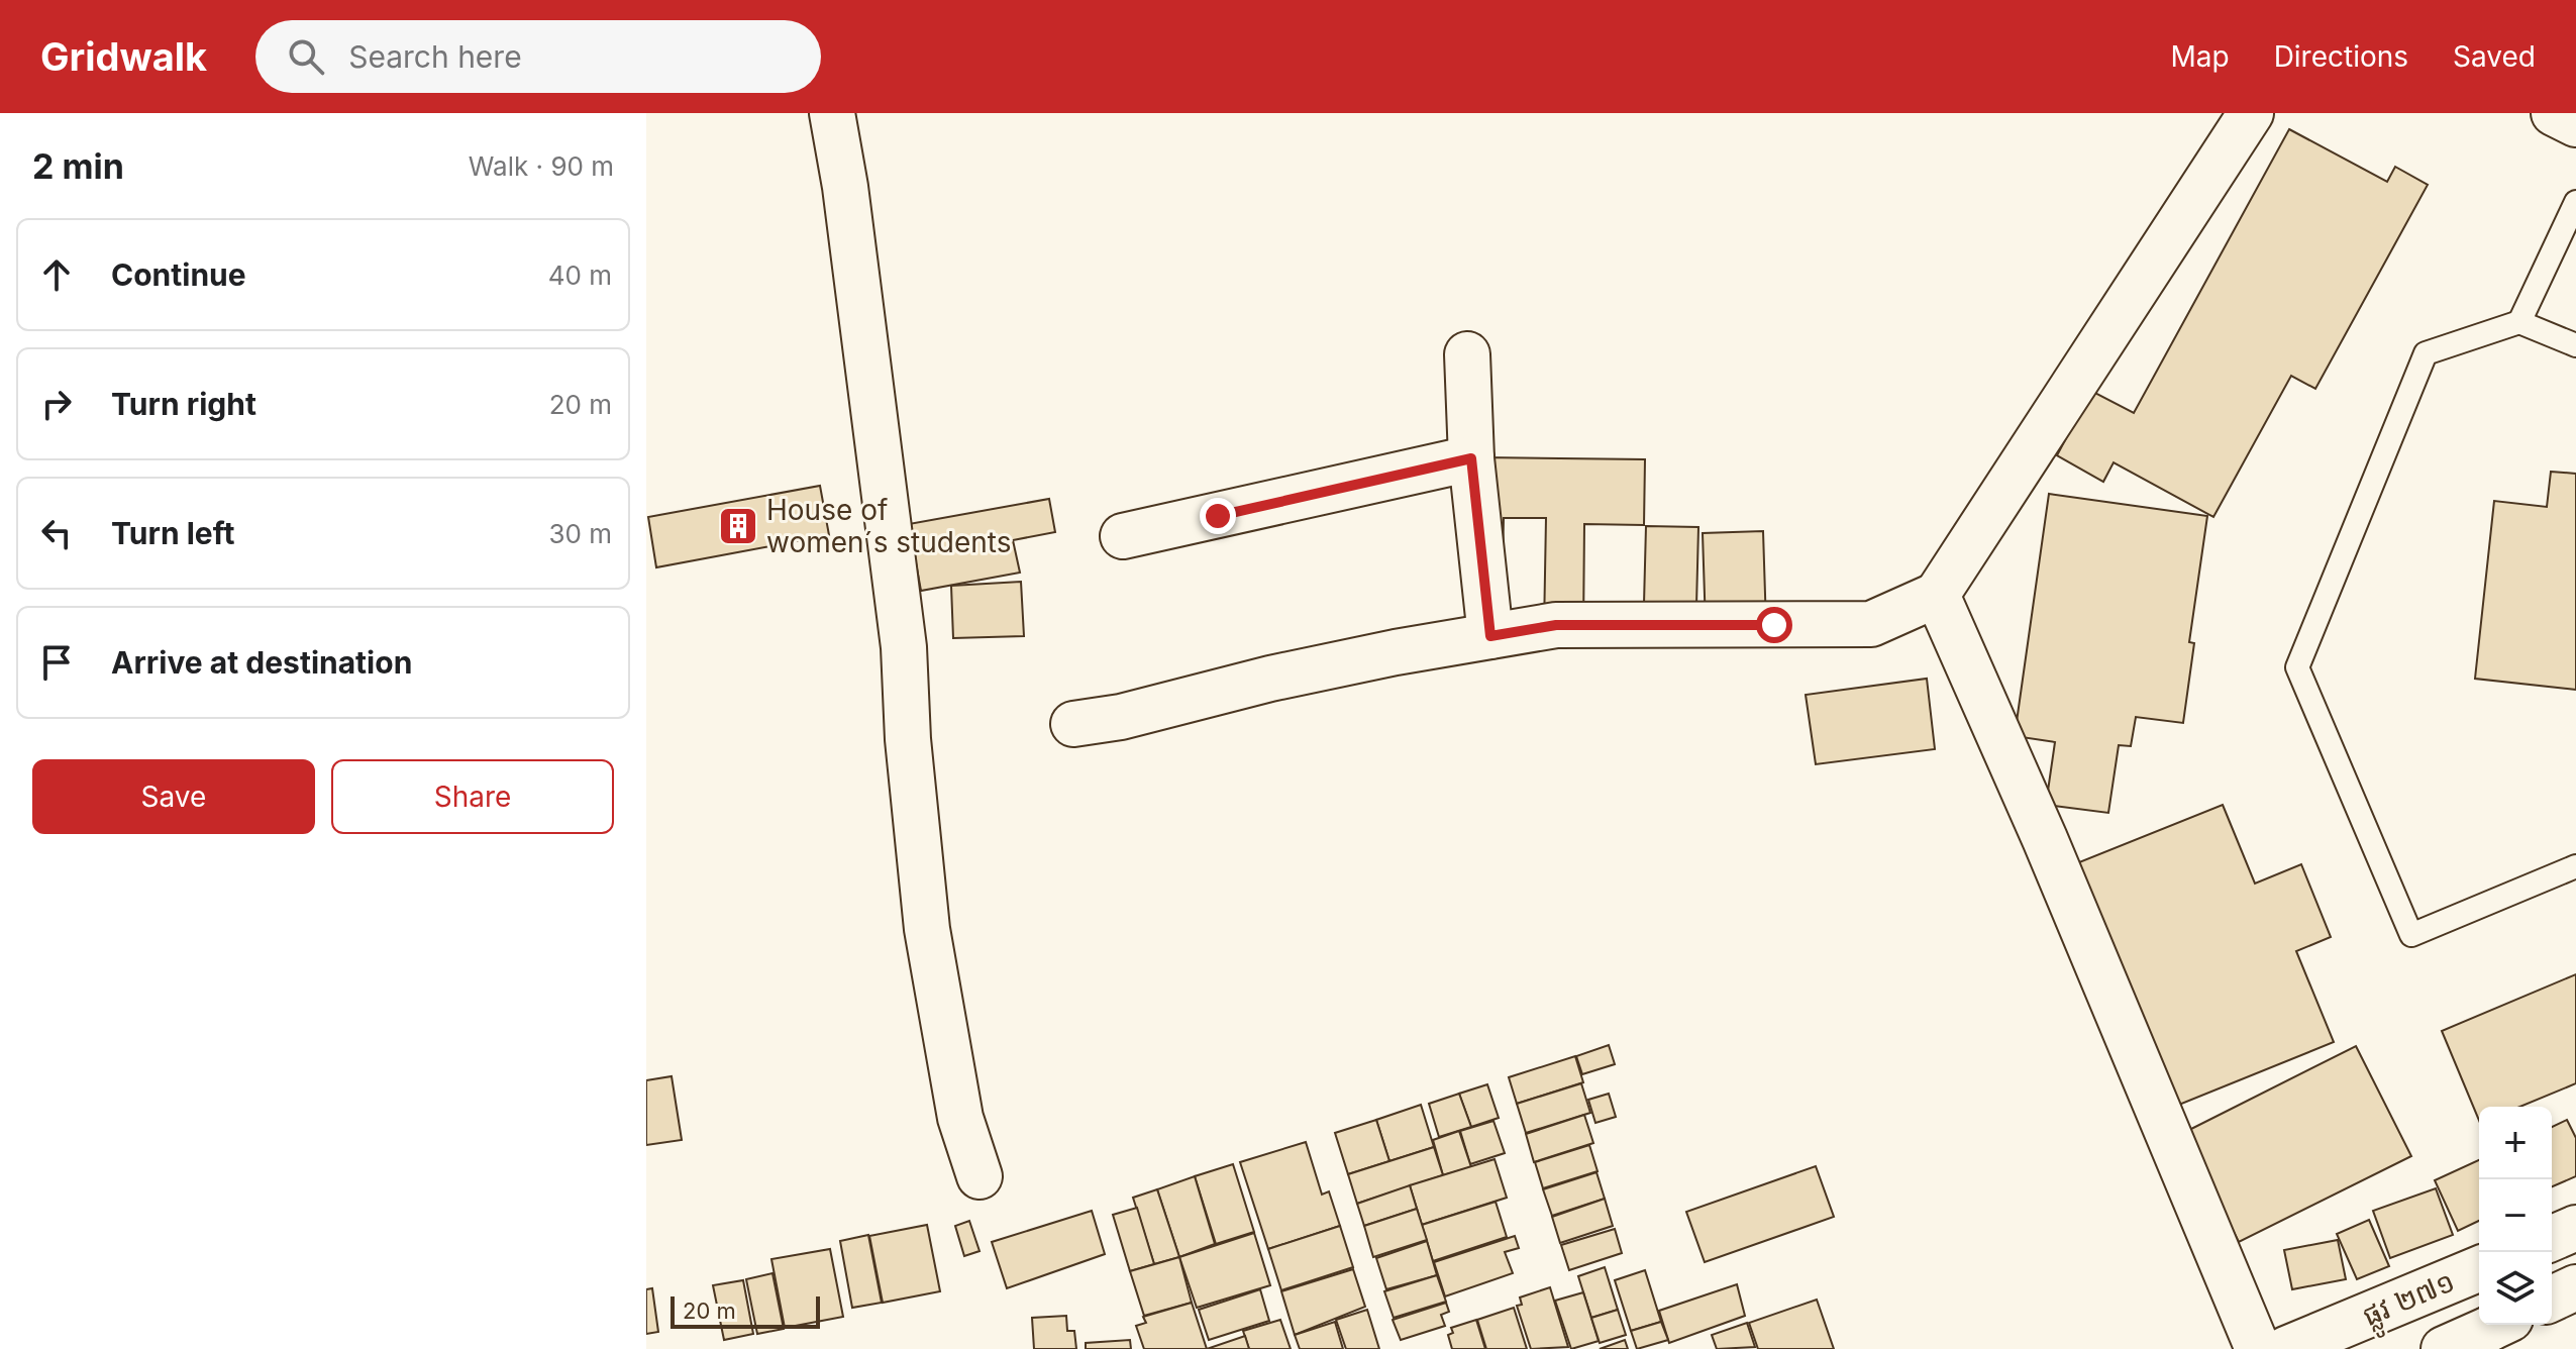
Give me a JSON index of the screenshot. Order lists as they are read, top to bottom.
{
  "streets": {
    "main road": ["ផ្លូវ ២៧១"]
  },
  "places": {
    "building": ["House of women´s students"]
  },
  "scale_bar": "20 m",
  "page": {
    "header": "Gridwalk",
    "search": "Search here",
    "nav": ["Map", "Directions", "Saved"],
    "heading": ["2 min", "Walk · 90 m"],
    "list": [
      ["Continue", "40 m"],
      ["Turn right", "20 m"],
      ["Turn left", "30 m"],
      "Arrive at destination"
    ],
    "buttons": ["Save", "Share"],
    "map_buttons": ["+", "−"],
    "scale": "20 m"
  }
}
